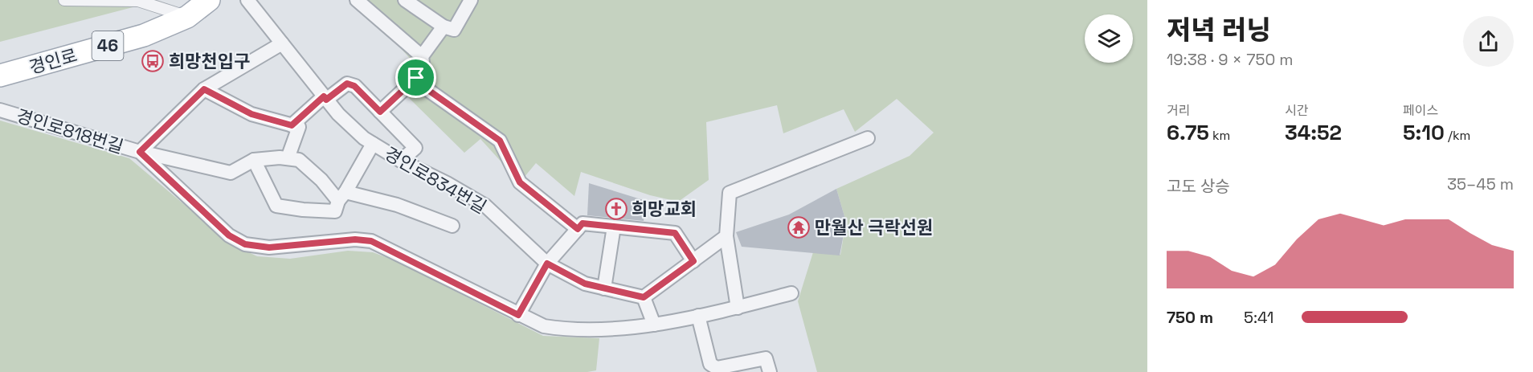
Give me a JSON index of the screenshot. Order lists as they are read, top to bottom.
{
  "streets": {
    "main road": ["46", "경인로"],
    "street": ["경인로818번길", "경인로834번길"]
  },
  "places": {
    "bus stop": ["희망천입구"],
    "church": ["희망교회"],
    "temple": ["만월산 극락선원"]
  },
  "page": {
    "heading": ["저녁 러닝", "19:38 · 9 × 750 m"],
    "stats": [
      ["거리", "6.75 km"],
      ["시간", "34:52"],
      ["페이스", "5:10 /km"]
    ],
    "chart": ["고도 상승", "35–45 m"],
    "list": [
      {
        "name": "750 m",
        "note": "5:41"
      }
    ]
  }
}
